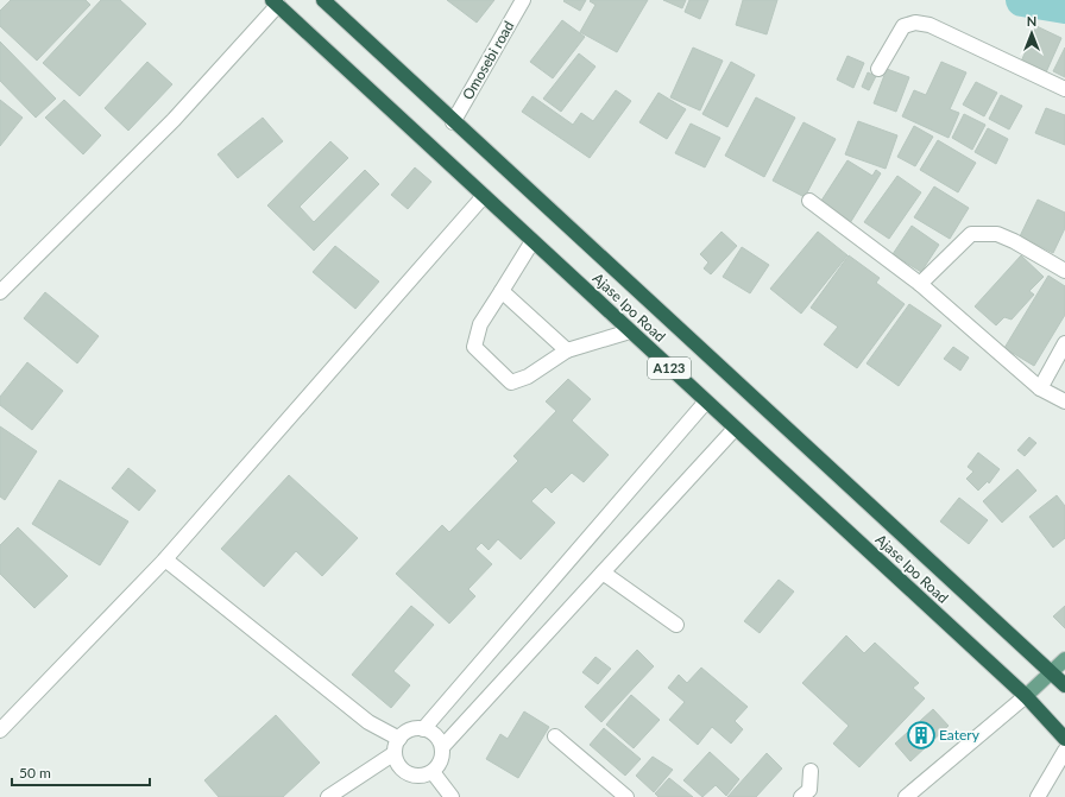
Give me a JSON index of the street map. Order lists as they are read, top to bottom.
{
  "streets": {
    "highway": ["Ajase Ipo Road", "A123"],
    "street": ["Omosebi road"]
  },
  "crossings": [
    ["Omosebi road", "Ajase Ipo Road"]
  ],
  "places": {
    "building": ["Eatery"]
  },
  "scale_bar": "50 m",
  "north": "top"
}
